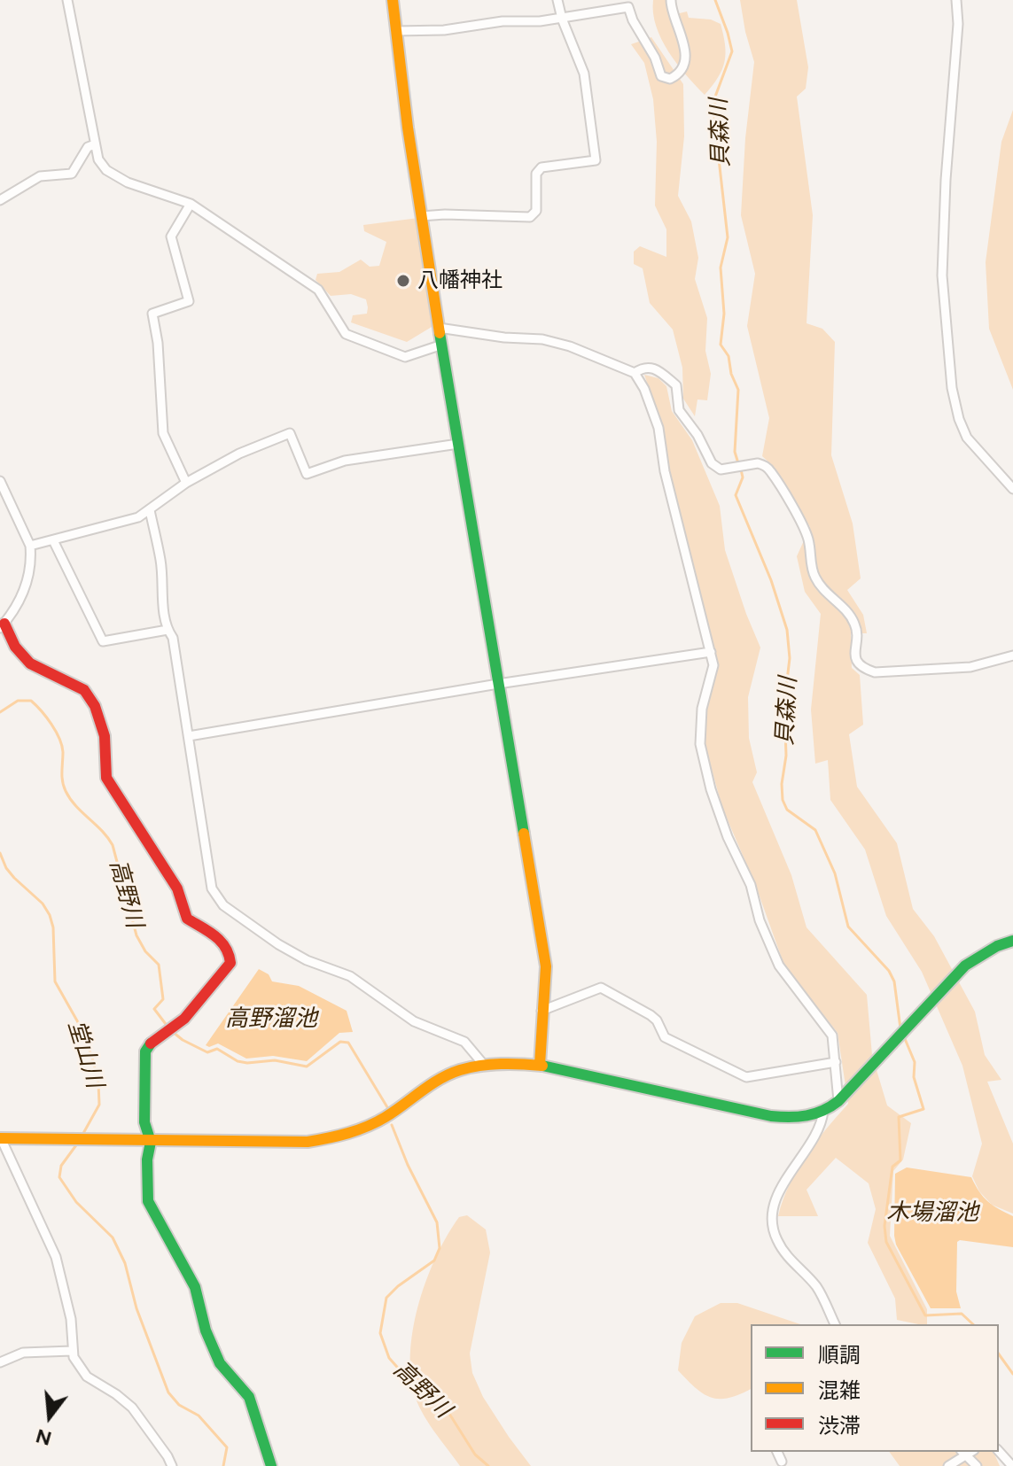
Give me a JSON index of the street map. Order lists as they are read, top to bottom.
{
  "water": [
    "貝森川",
    "高野川",
    "高野溜池",
    "堂山川",
    "木場溜池"
  ],
  "places": ["八幡神社"],
  "legend": ["順調", "混雑", "渋滞"],
  "north": "bottom"
}
